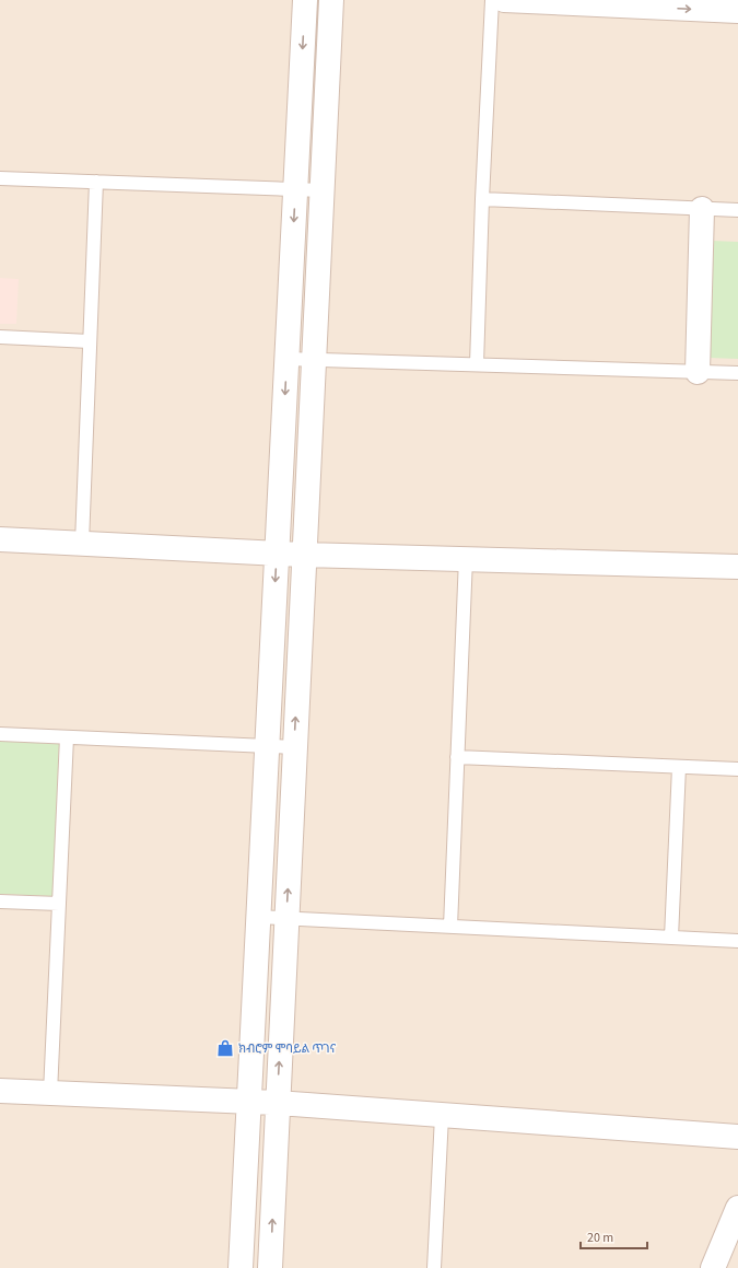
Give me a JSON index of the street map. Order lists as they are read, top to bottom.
{
  "places": {
    "shop": ["ክብሮም ሞባይል ጥገና"]
  },
  "scale_bar": "20 m"
}
